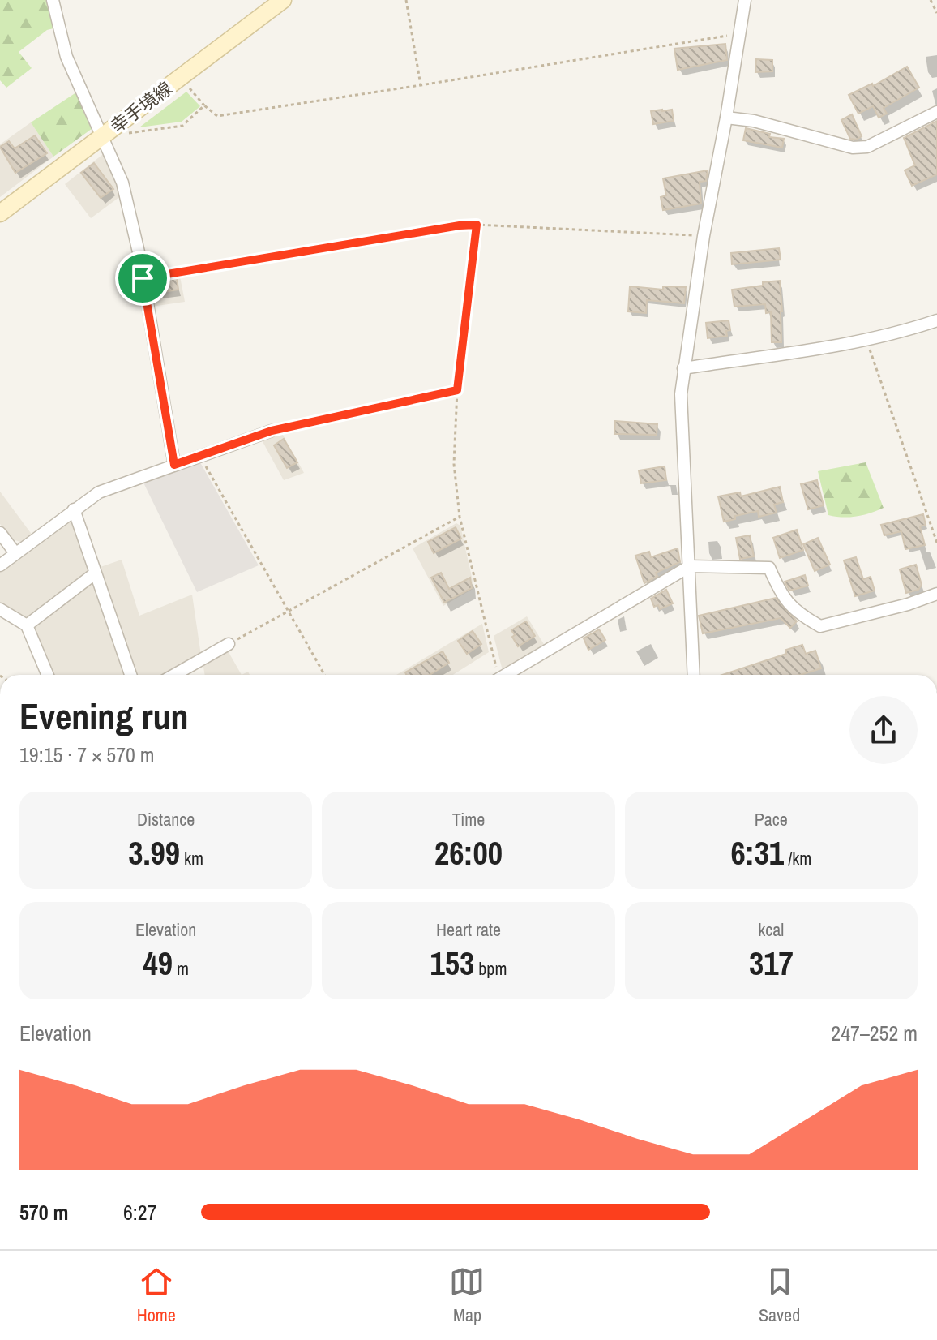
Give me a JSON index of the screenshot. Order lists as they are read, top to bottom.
{
  "streets": {
    "main road": ["幸手境線"]
  },
  "page": {
    "heading": ["Evening run", "19:15 · 7 × 570 m"],
    "stats": [
      ["Distance", "3.99 km"],
      ["Time", "26:00"],
      ["Pace", "6:31 /km"],
      ["Elevation", "49 m"],
      ["Heart rate", "153 bpm"],
      ["kcal", "317"]
    ],
    "chart": ["Elevation", "247–252 m"],
    "list": [
      {
        "name": "570 m",
        "note": "6:27"
      }
    ],
    "tabs": ["Home", "Map", "Saved"]
  }
}
